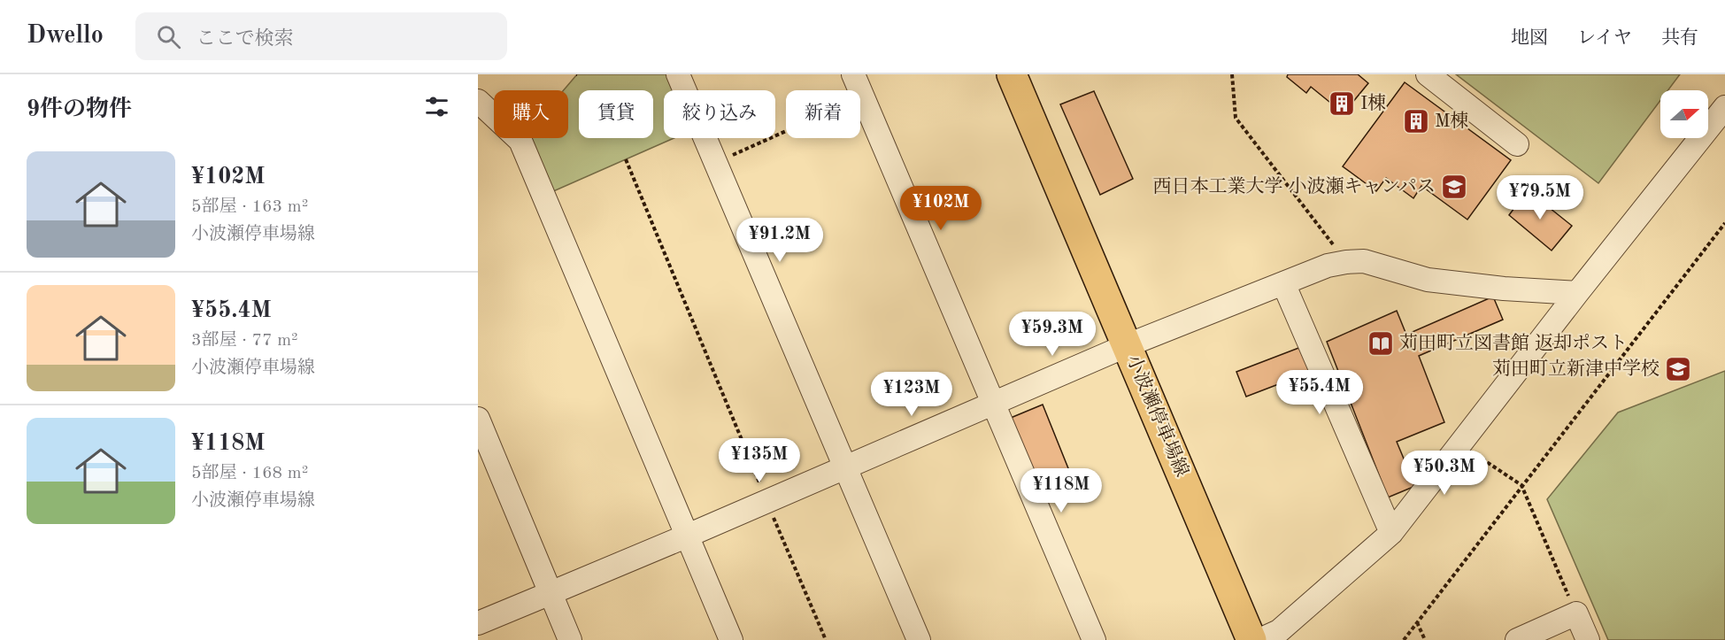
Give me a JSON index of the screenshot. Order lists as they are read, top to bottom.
{
  "streets": {
    "main road": ["小波瀬停車場線"]
  },
  "places": {
    "building": ["I棟", "M棟"],
    "school or university": ["西日本工業大学 小波瀬キャンパス", "苅田町立新津中学校"],
    "library": ["苅田町立図書館 返却ポスト"]
  },
  "north": "right",
  "page": {
    "header": "Dwello",
    "search": "ここで検索",
    "nav": ["地図", "レイヤ", "共有"],
    "heading": "9件の物件",
    "chip": [
      "購入",
      "賃貸",
      "絞り込み",
      "新着"
    ],
    "list": [
      {
        "name": "¥102M",
        "note": "5部屋 · 163 m² · 小波瀬停車場線"
      },
      {
        "name": "¥55.4M",
        "note": "3部屋 · 77 m² · 小波瀬停車場線"
      },
      {
        "name": "¥118M",
        "note": "5部屋 · 168 m² · 小波瀬停車場線"
      }
    ],
    "price": [
      "¥79.5M",
      "¥102M",
      "¥91.2M",
      "¥59.3M",
      "¥55.4M",
      "¥123M",
      "¥135M",
      "¥50.3M",
      "¥118M"
    ]
  }
}
